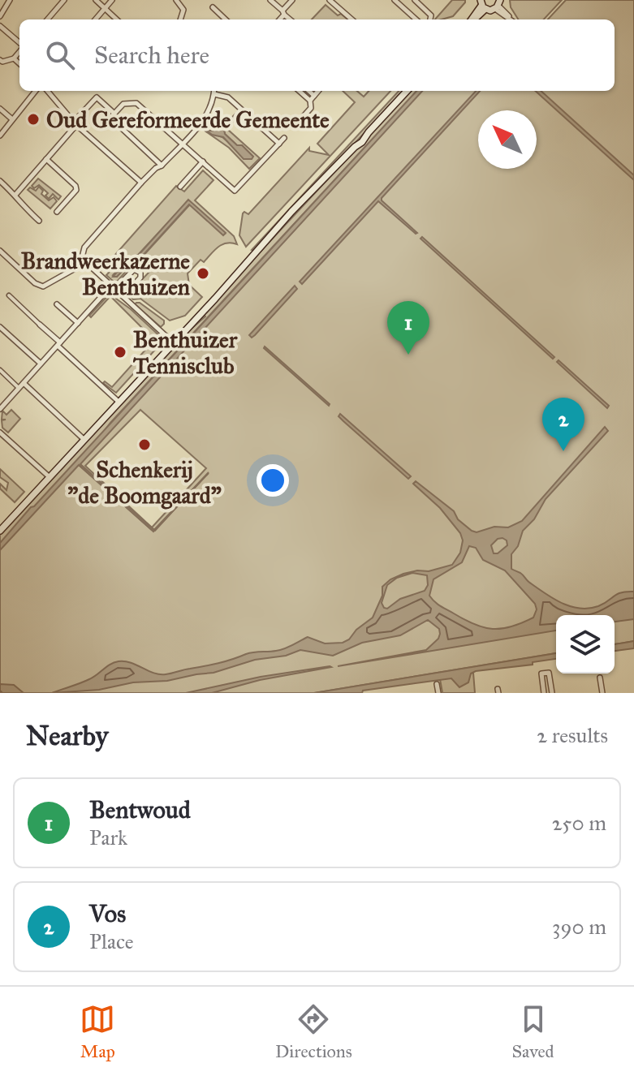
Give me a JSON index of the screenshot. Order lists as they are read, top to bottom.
{
  "places": [
    "Oud Gereformeerde Gemeente",
    "Brandweerkazerne Benthuizen",
    "Benthuizer Tennisclub",
    "Schenkerij \"de Boomgaard\""
  ],
  "north": "top left",
  "page": {
    "search": "Search here",
    "pins": ["1", "2"],
    "heading": ["Nearby", "2 results"],
    "list": [
      {
        "mark": "1",
        "name": "Bentwoud",
        "note": "Park",
        "value": "250 m"
      },
      {
        "mark": "2",
        "name": "Vos",
        "note": "Place",
        "value": "390 m"
      }
    ],
    "nav": ["Map", "Directions", "Saved"]
  }
}
